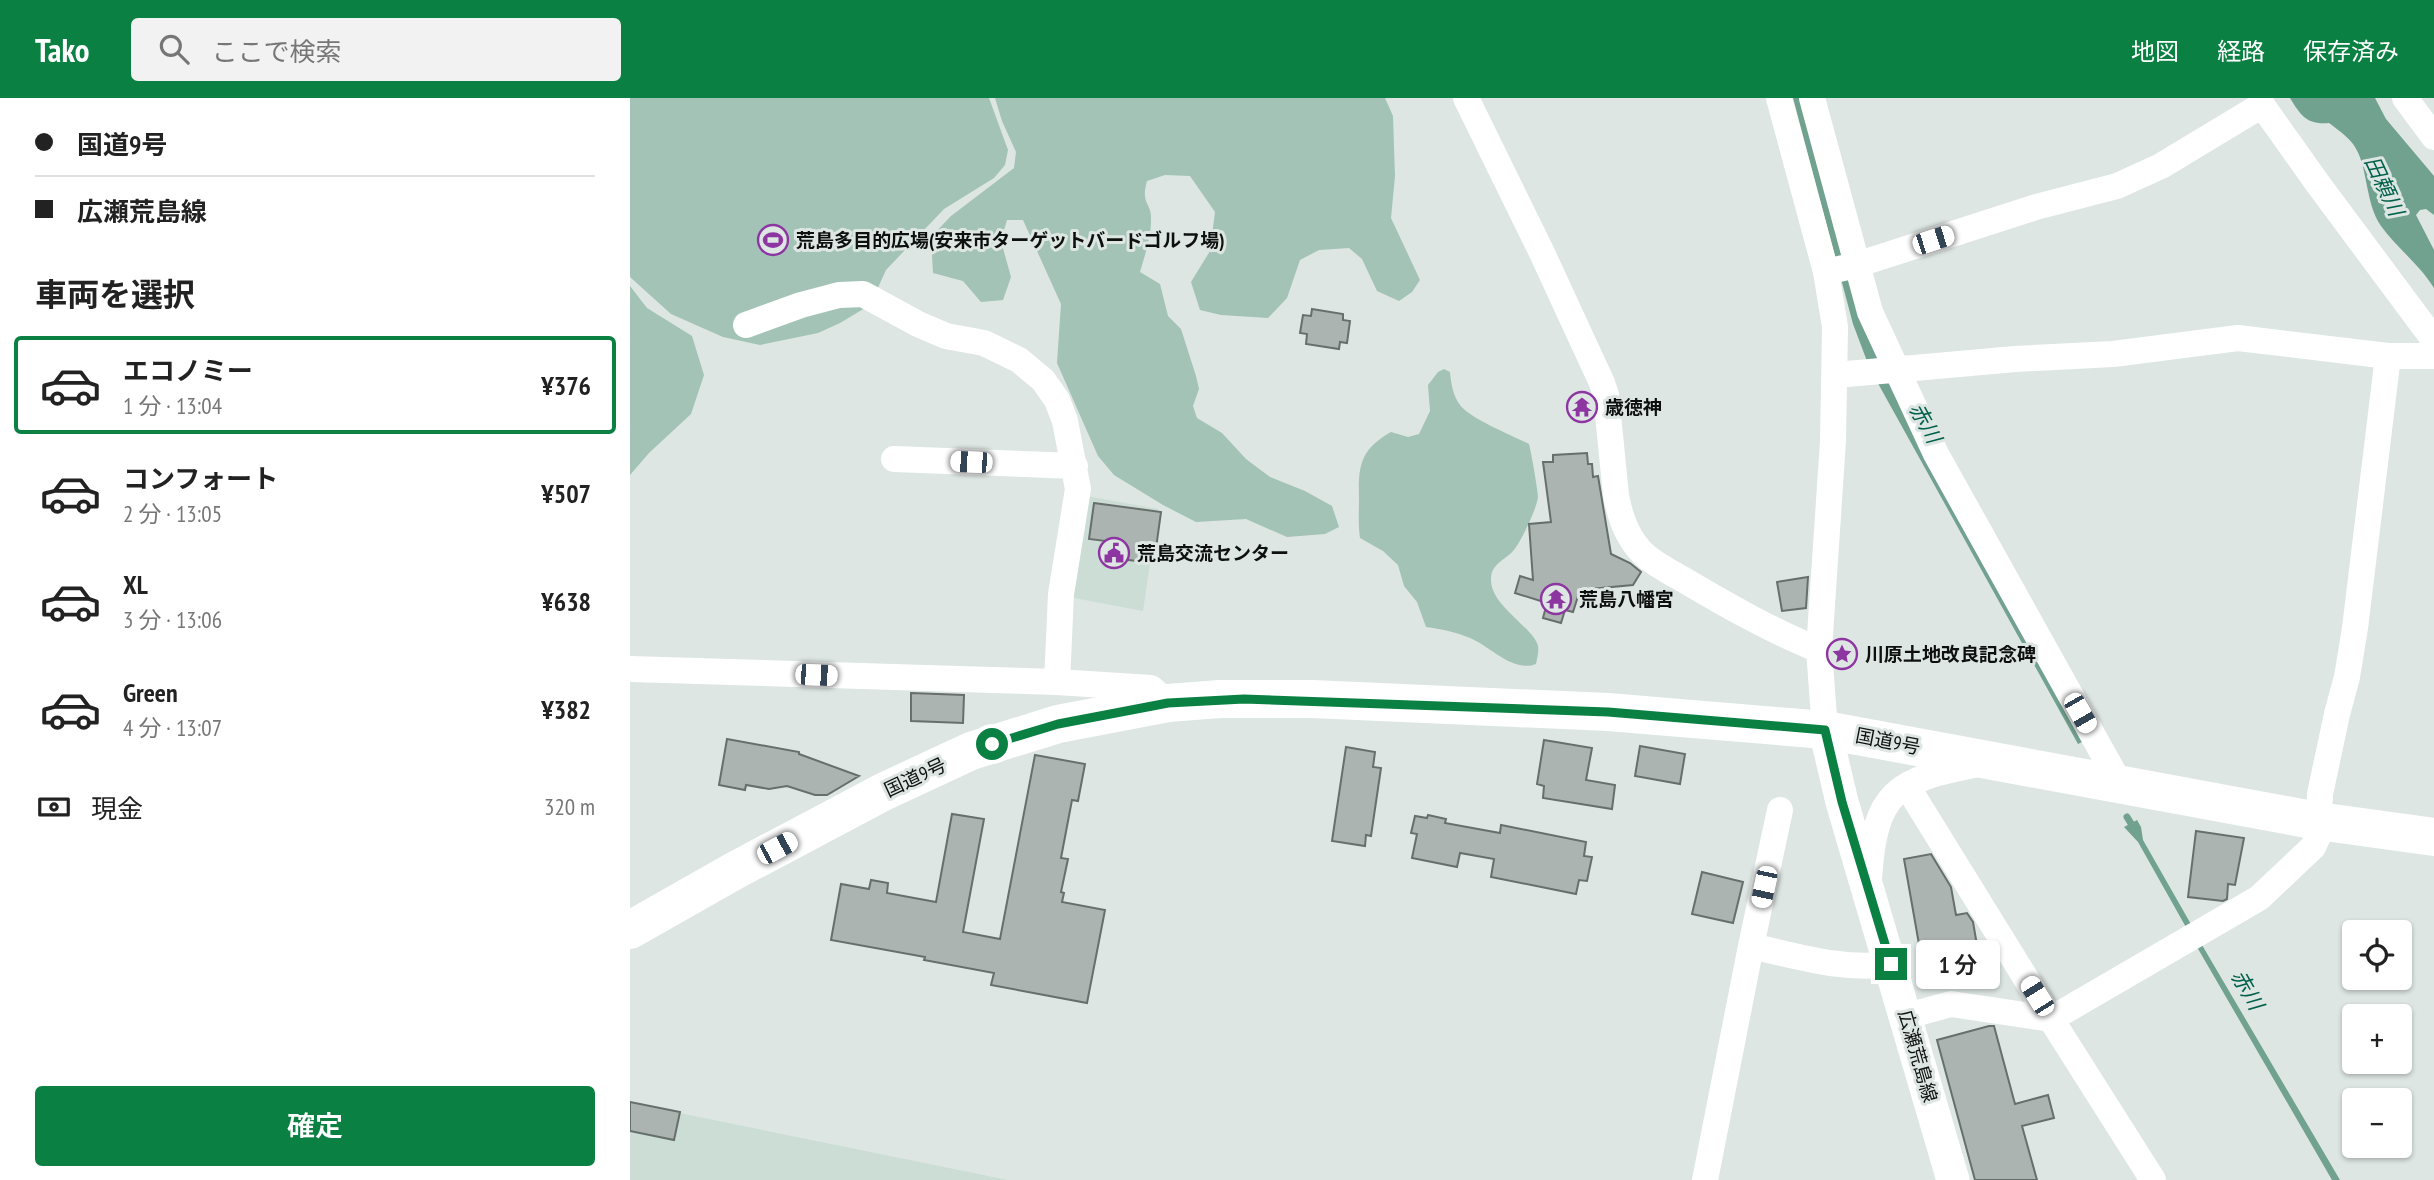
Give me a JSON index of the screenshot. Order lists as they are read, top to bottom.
{
  "streets": {
    "highway": ["国道9号"],
    "main road": ["広瀬荒島線"]
  },
  "crossings": [
    ["国道9号", "広瀬荒島線"]
  ],
  "water": ["田頼川", "赤川"],
  "places": {
    "sports": ["荒島多目的広場(安来市ターゲットバードゴルフ場)"],
    "temple": ["歳徳神", "荒島八幡宮"],
    "public building": ["荒島交流センター"],
    "place": ["川原土地改良記念碑"]
  },
  "page": {
    "header": "Tako",
    "search": "ここで検索",
    "nav": ["地図", "経路", "保存済み"],
    "banner": ["国道9号", "広瀬荒島線"],
    "heading": "車両を選択",
    "list": [
      {
        "name": "エコノミー",
        "note": "1 分 · 13:04",
        "value": "¥376"
      },
      {
        "name": "コンフォート",
        "note": "2 分 · 13:05",
        "value": "¥507"
      },
      {
        "name": "XL",
        "note": "3 分 · 13:06",
        "value": "¥638"
      },
      {
        "name": "Green",
        "note": "4 分 · 13:07",
        "value": "¥382"
      }
    ],
    "pay": ["現金", "320 m"],
    "map_buttons": ["+", "−"],
    "bubble": "1 分",
    "buttons": "確定"
  }
}
